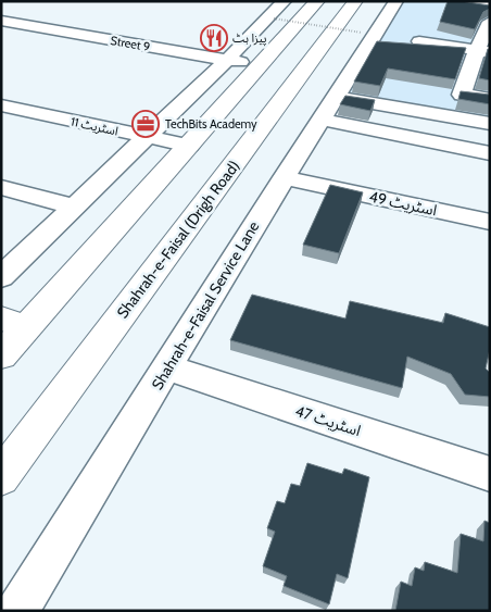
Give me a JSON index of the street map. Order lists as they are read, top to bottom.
{
  "streets": {
    "highway": ["Shahrah-e-Faisal (Drigh Road)"],
    "street": [
      "Street 9",
      "اسٹریٹ 11",
      "اسٹریٹ 49",
      "Shahrah-e-Faisal Service Lane",
      "اسٹریٹ 47"
    ]
  },
  "crossings": [
    ["اسٹریٹ 49", "Shahrah-e-Faisal Service Lane"],
    ["Shahrah-e-Faisal Service Lane", "اسٹریٹ 47"]
  ],
  "places": {
    "restaurant": ["پیزا ہٹ"],
    "office": ["TechBits Academy"]
  }
}
